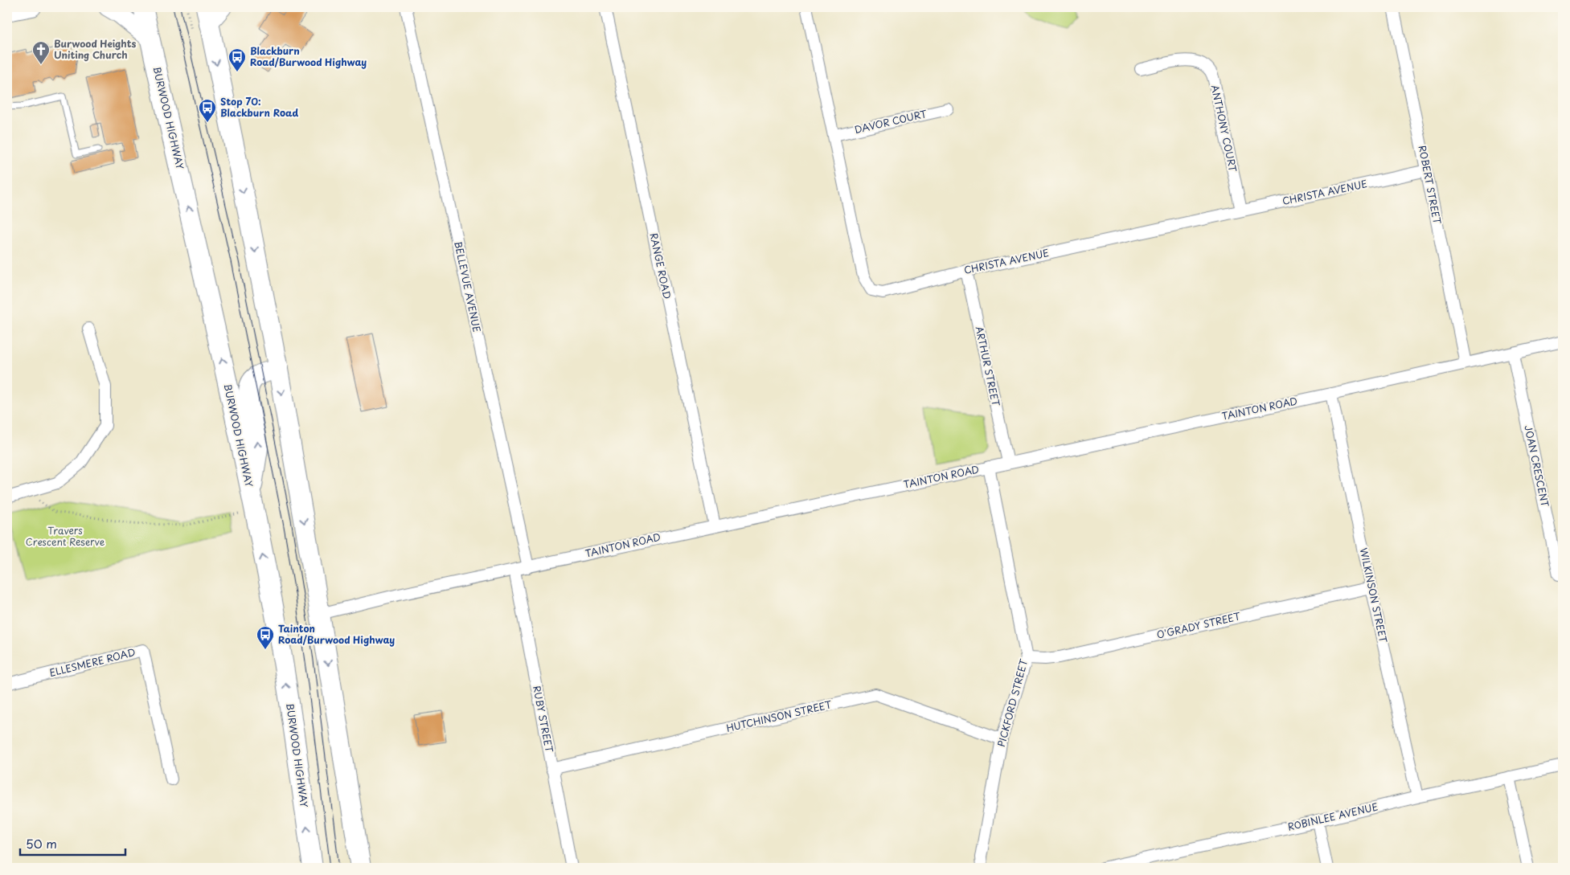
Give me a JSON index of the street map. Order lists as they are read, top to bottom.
{
  "streets": {
    "highway": ["BURWOOD HIGHWAY"],
    "street": [
      "DAVOR COURT",
      "ANTHONY COURT",
      "ROBERT STREET",
      "CHRISTA AVENUE",
      "RANGE ROAD",
      "BELLEVUE AVENUE",
      "ARTHUR STREET",
      "TAINTON ROAD",
      "JOAN CRESCENT",
      "WILKINSON STREET",
      "O'GRADY STREET",
      "ELLESMERE ROAD",
      "PICKFORD STREET",
      "HUTCHINSON STREET",
      "RUBY STREET",
      "ROBINLEE AVENUE"
    ]
  },
  "crossings": [
    ["DAVOR COURT", "CHRISTA AVENUE"],
    ["ANTHONY COURT", "CHRISTA AVENUE"],
    ["ROBERT STREET", "CHRISTA AVENUE"],
    ["ROBERT STREET", "TAINTON ROAD"],
    ["CHRISTA AVENUE", "ARTHUR STREET"],
    ["RANGE ROAD", "TAINTON ROAD"],
    ["BELLEVUE AVENUE", "TAINTON ROAD"],
    ["ARTHUR STREET", "TAINTON ROAD"],
    ["TAINTON ROAD", "JOAN CRESCENT"],
    ["TAINTON ROAD", "WILKINSON STREET"],
    ["TAINTON ROAD", "PICKFORD STREET"],
    ["TAINTON ROAD", "RUBY STREET"],
    ["WILKINSON STREET", "O'GRADY STREET"],
    ["WILKINSON STREET", "ROBINLEE AVENUE"],
    ["O'GRADY STREET", "PICKFORD STREET"],
    ["PICKFORD STREET", "HUTCHINSON STREET"],
    ["HUTCHINSON STREET", "RUBY STREET"]
  ],
  "parks": ["Travers Crescent Reserve"],
  "places": {
    "church": ["Burwood Heights Uniting Church"],
    "bus stop": ["Blackburn Road/Burwood Highway", "Stop 70: Blackburn Road", "Tainton Road/Burwood Highway"]
  },
  "scale_bar": "50 m"
}
